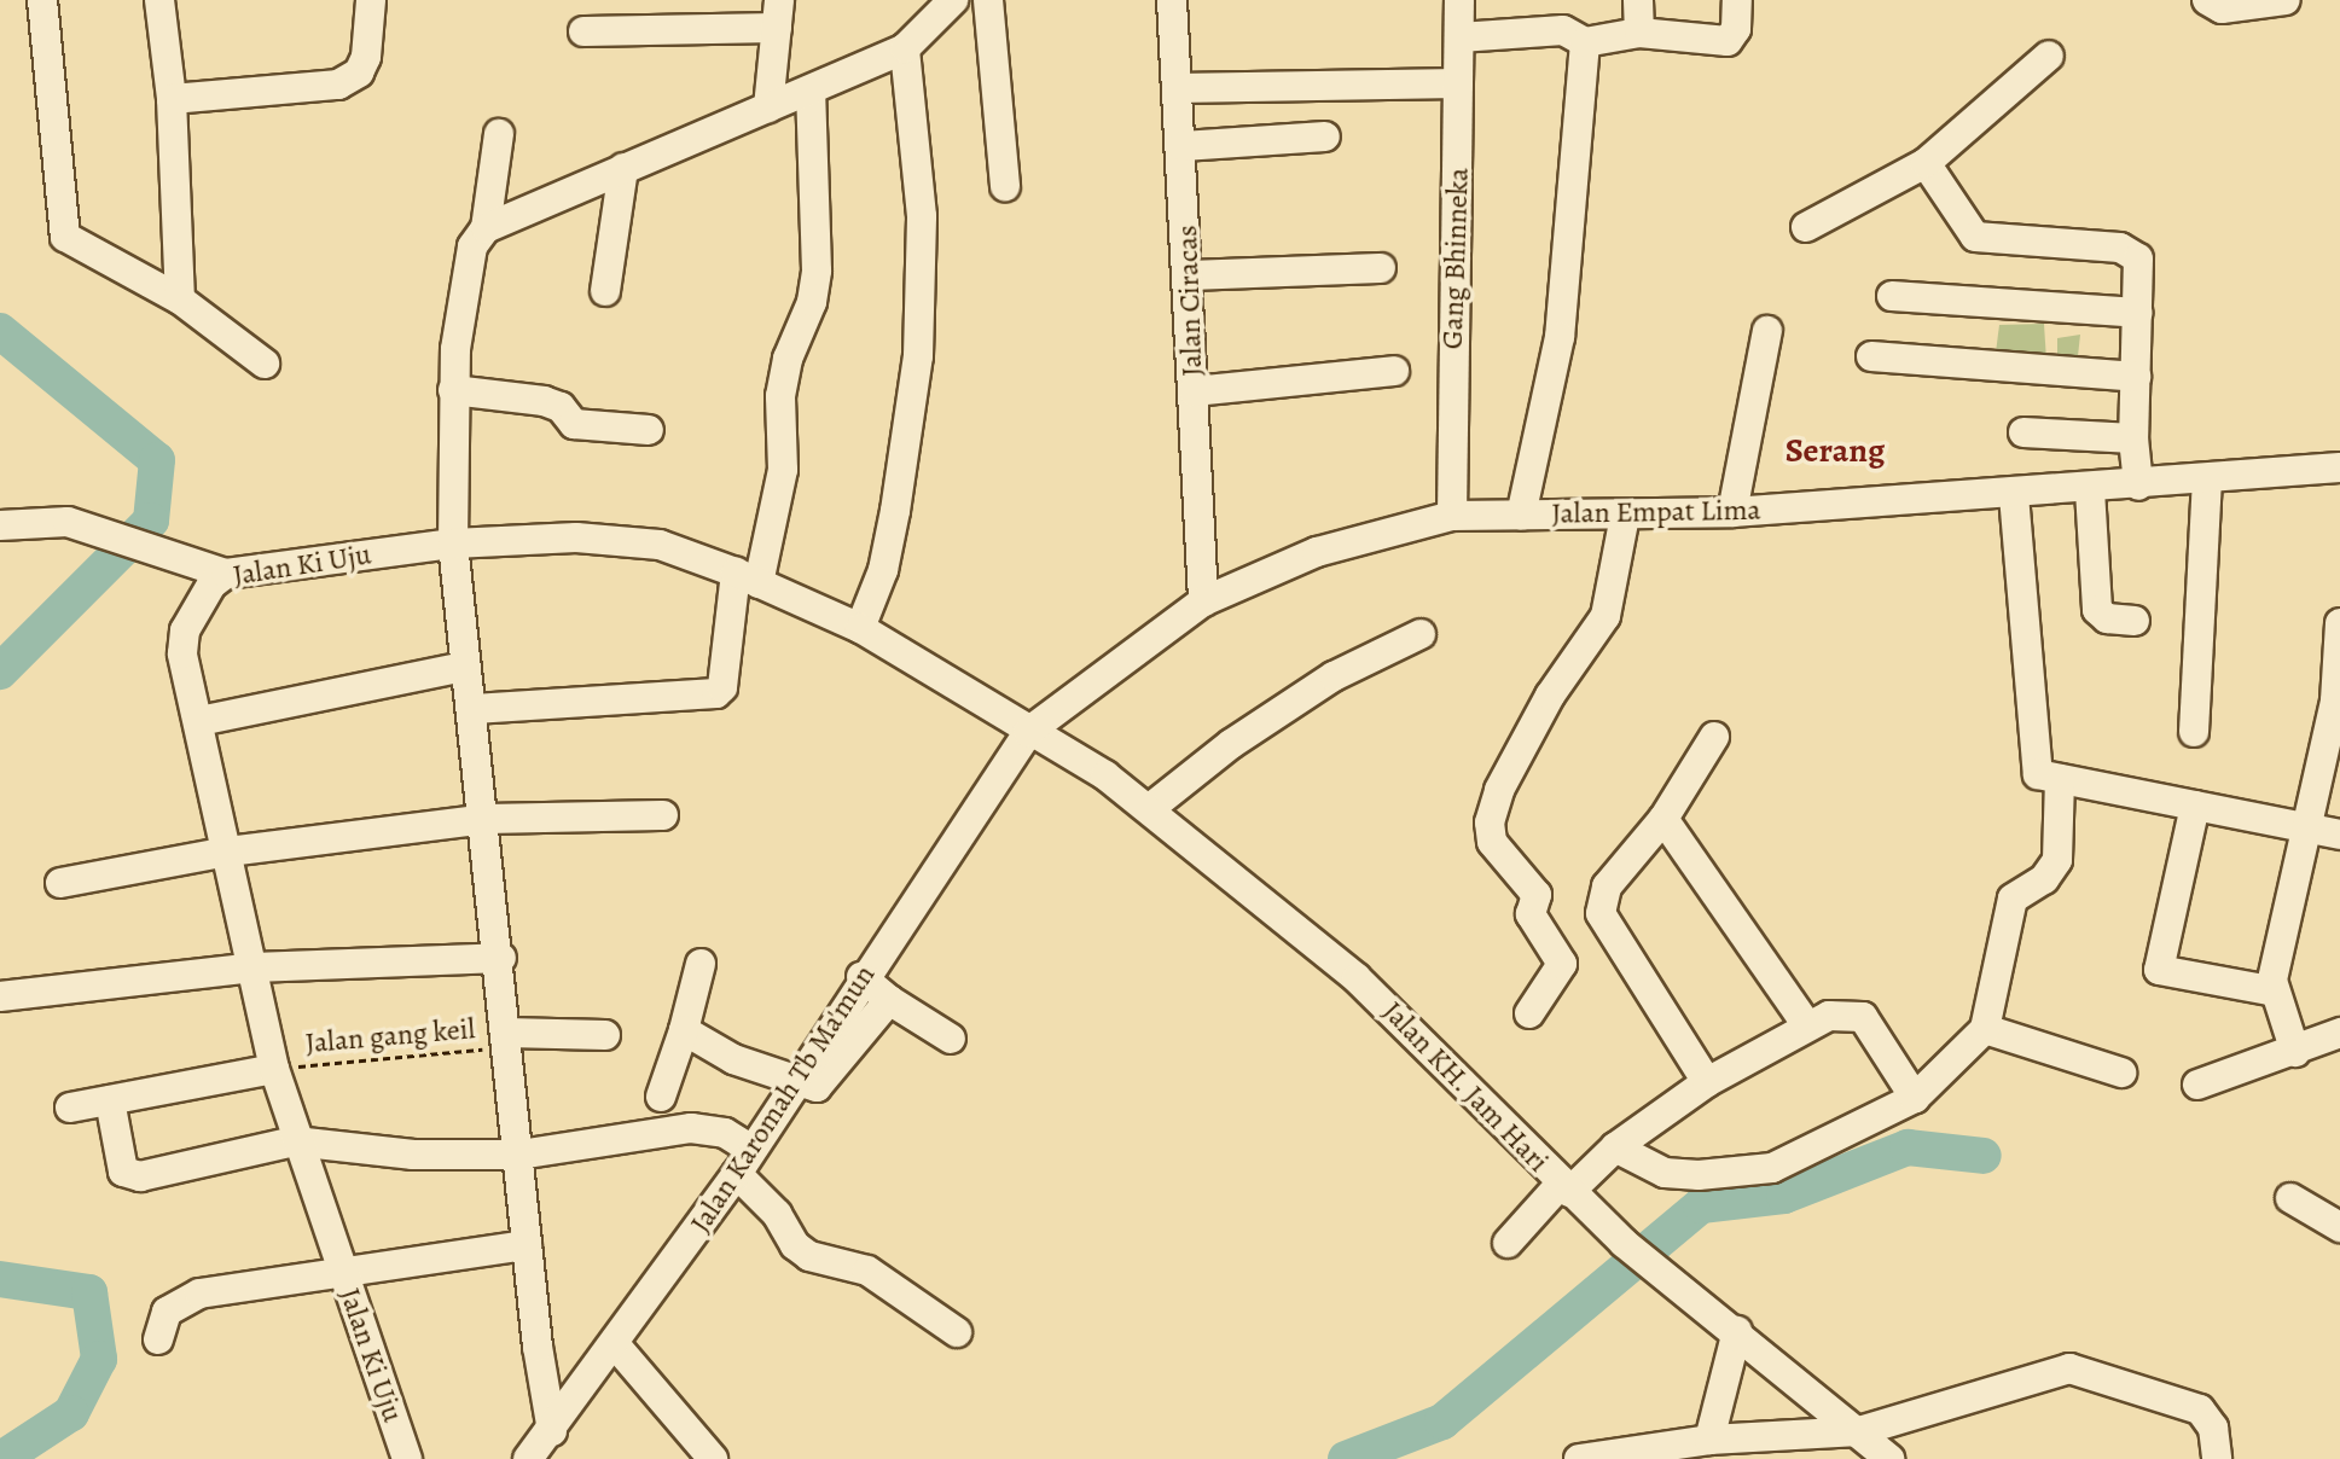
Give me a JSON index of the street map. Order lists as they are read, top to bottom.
{
  "streets": {
    "street": [
      "Gang Bhinneka",
      "Jalan Ciracas",
      "Jalan Empat Lima",
      "Jalan Ki Uju",
      "Jalan KH. Jam Hari",
      "Jalan Karomah Tb Ma'mun"
    ],
    "path": ["Jalan gang keil"]
  },
  "crossings": [
    ["Gang Bhinneka", "Jalan Empat Lima"],
    ["Jalan Ciracas", "Jalan Empat Lima"],
    ["Jalan Empat Lima", "Jalan Ki Uju"],
    ["Jalan Empat Lima", "Jalan KH. Jam Hari"],
    ["Jalan Empat Lima", "Jalan Karomah Tb Ma'mun"],
    ["Jalan Ki Uju", "Jalan gang keil"],
    ["Jalan Ki Uju", "Jalan KH. Jam Hari"],
    ["Jalan Ki Uju", "Jalan Karomah Tb Ma'mun"],
    ["Jalan KH. Jam Hari", "Jalan Karomah Tb Ma'mun"]
  ],
  "districts": ["Serang"]
}
